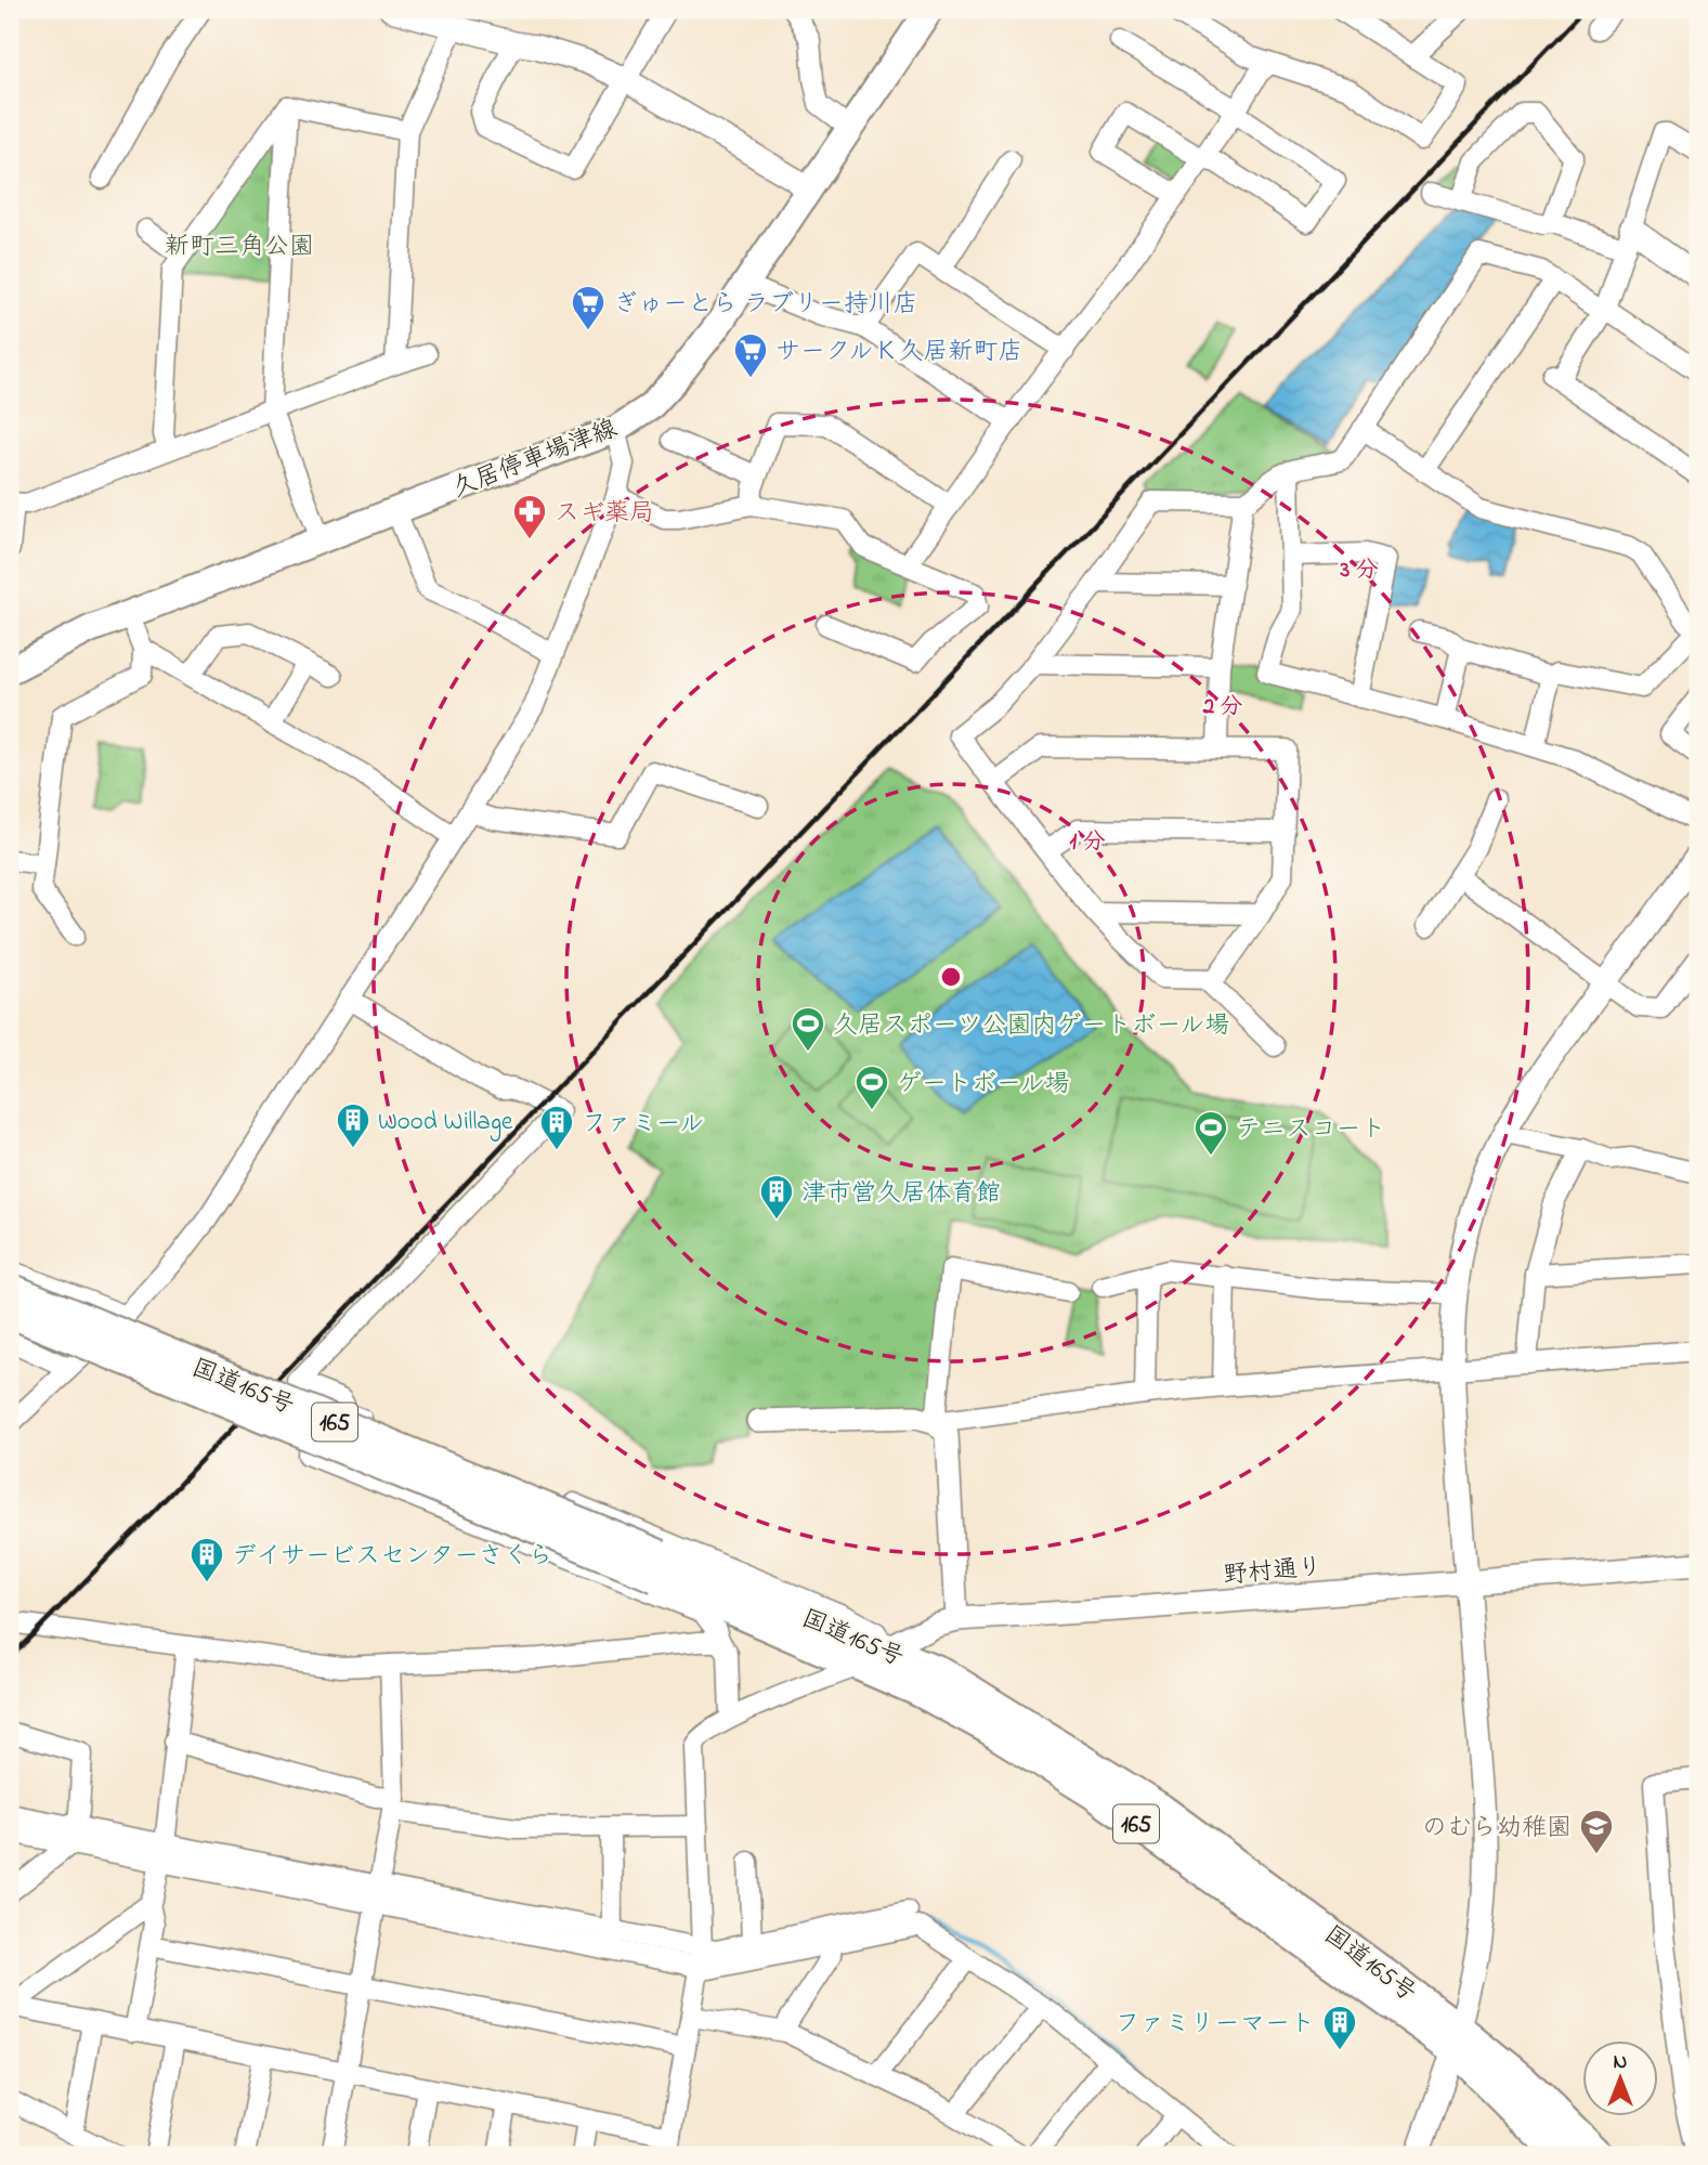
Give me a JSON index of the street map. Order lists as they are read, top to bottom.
{
  "streets": {
    "highway": ["国道165号", "165"],
    "main road": ["久居停車場津線"],
    "street": ["野村通り"]
  },
  "crossings": [
    ["国道165号", "野村通り"]
  ],
  "parks": ["新町三角公園"],
  "places": {
    "supermarket": ["ぎゅーとら ラブリー持川店", "サークルＫ久居新町店"],
    "pharmacy": ["スギ薬局"],
    "sports": ["久居スポーツ公園内ゲートボール場", "ゲートボール場", "テニスコート"],
    "building": [
      "Wood Willage",
      "ファミール",
      "津市営久居体育館",
      "デイサービスセンターさくら",
      "ファミリーマート"
    ],
    "school or university": ["のむら幼稚園"]
  },
  "north": "top",
  "rings": ["3 分", "2 分", "1 分"]
}
